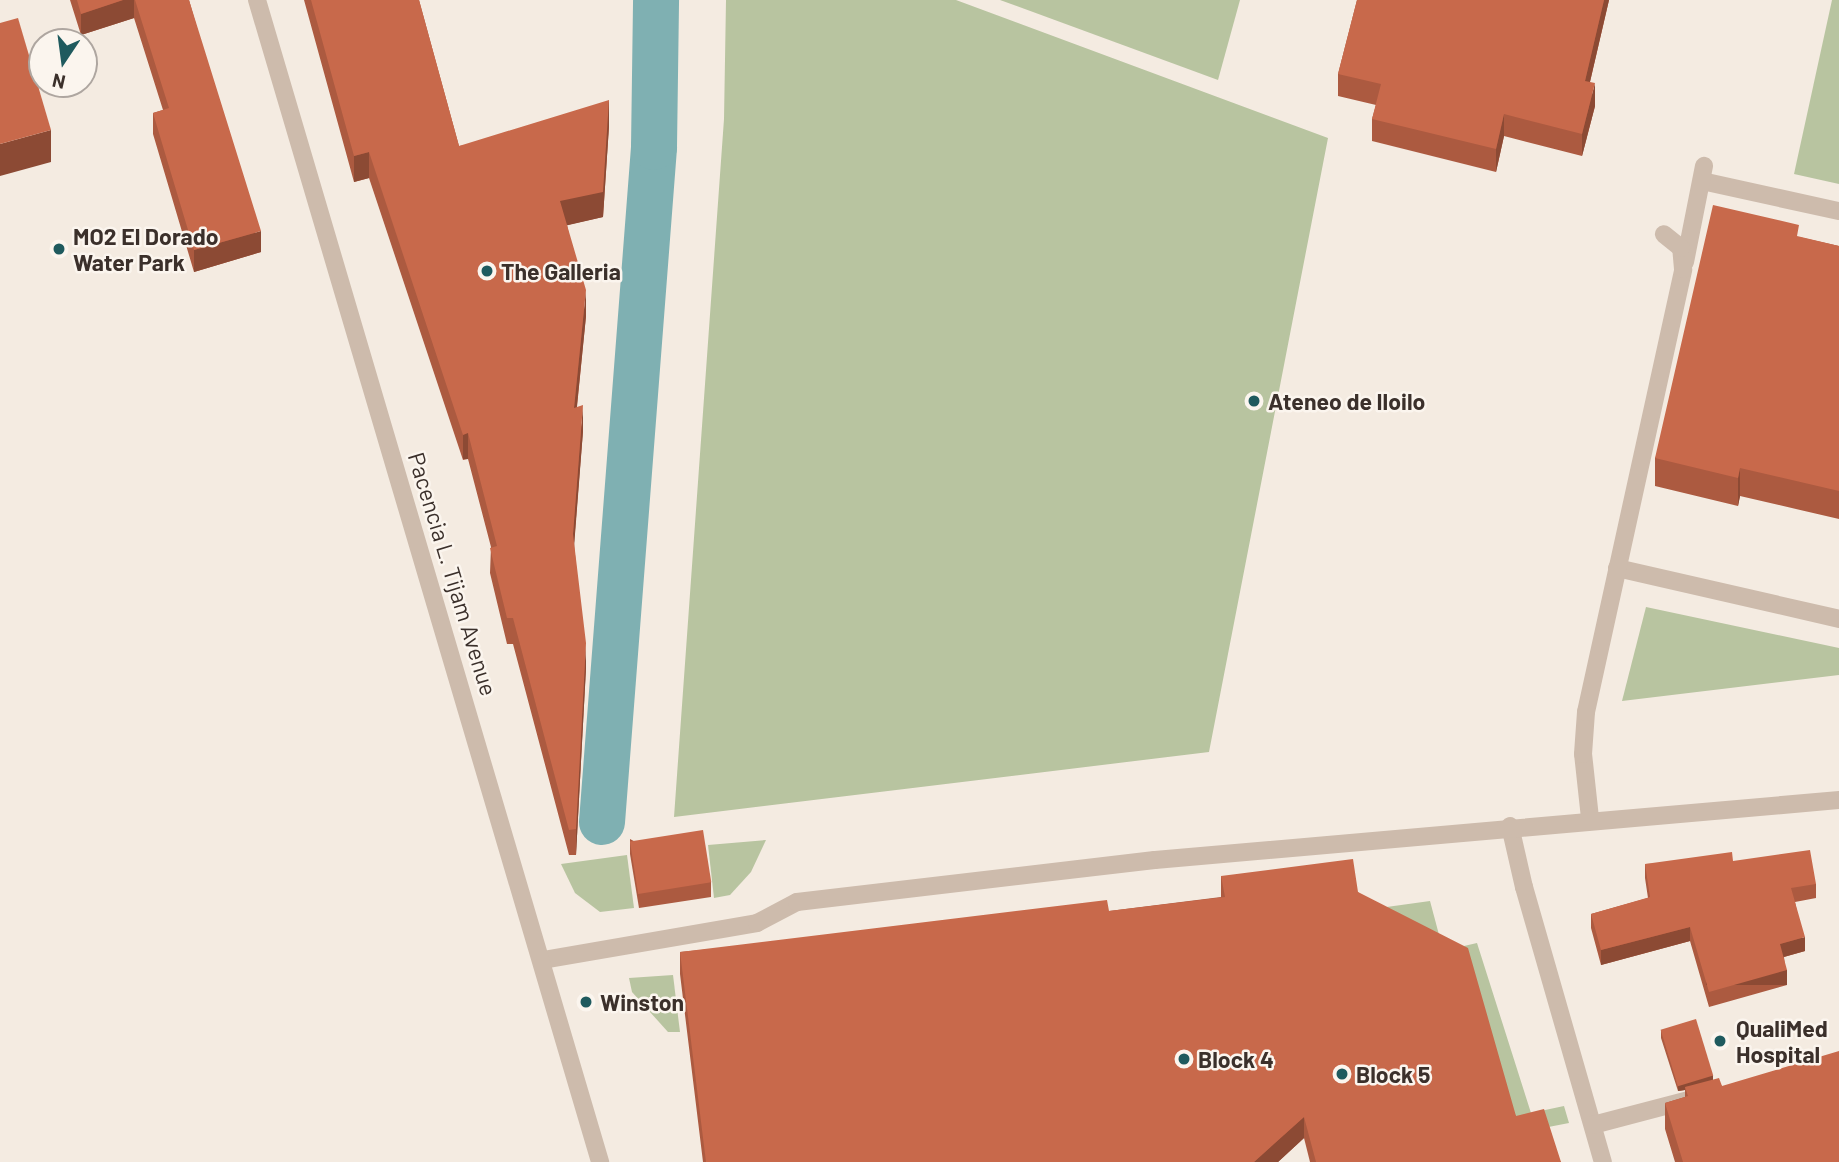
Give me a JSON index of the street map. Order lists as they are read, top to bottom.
{
  "streets": {
    "street": ["Pacencia L. Tijam Avenue"]
  },
  "places": [
    "MO2 El Dorado Water Park",
    "The Galleria",
    "Ateneo de Iloilo",
    "Winston",
    "QualiMed Hospital",
    "Block 4",
    "Block 5"
  ],
  "north": "bottom"
}
